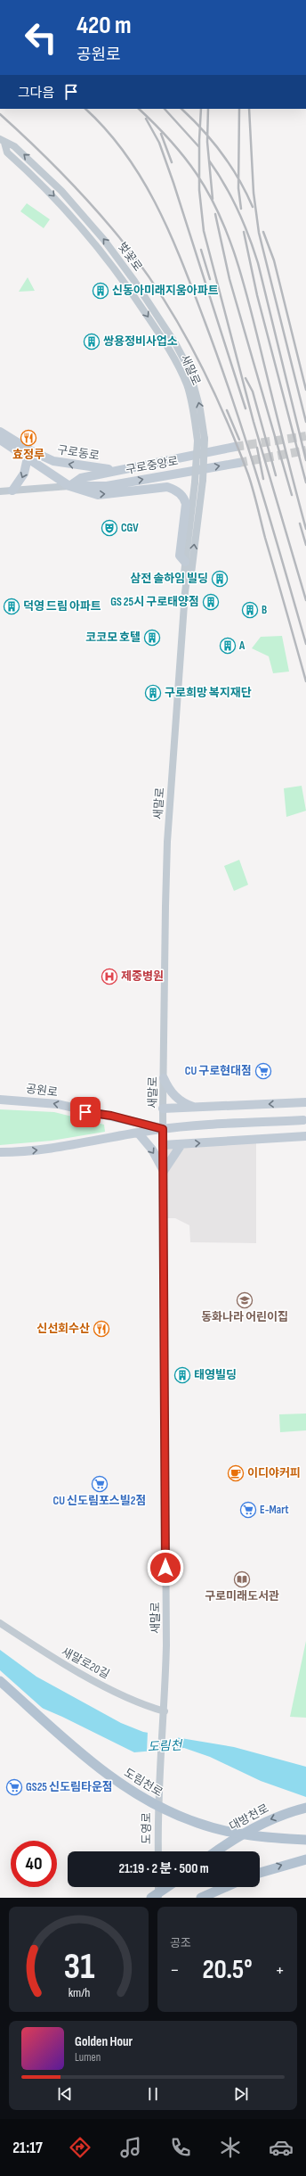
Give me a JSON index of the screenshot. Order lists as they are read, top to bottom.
{
  "streets": {
    "main road": [
      "구로동로",
      "구로중앙로",
      "공원로",
      "도림천로",
      "대방천로"
    ],
    "street": [
      "벚꽃로",
      "새말로",
      "새말로20길",
      "도영로"
    ]
  },
  "crossings": [
    ["벚꽃로", "새말로"],
    ["새말로", "구로동로"],
    ["새말로", "공원로"],
    ["새말로", "새말로20길"],
    ["새말로", "도영로"],
    ["구로동로", "구로중앙로"],
    ["새말로20길", "도영로"]
  ],
  "water": ["도림천"],
  "places": {
    "building": [
      "신동아미래지움아파트",
      "쌍용정비사업소",
      "삼전 솔하임 빌딩",
      "GS 25시 구로태양점",
      "덕영 드림 아파트",
      "B",
      "코코모 호텔",
      "A",
      "구로희망 복지재단",
      "태영빌딩"
    ],
    "restaurant": ["효정루", "신선회수산"],
    "theatre": ["CGV"],
    "hospital": ["제중병원"],
    "supermarket": [
      "CU 구로현대점",
      "CU 신도림포스빌2점",
      "E-Mart",
      "GS25 신도림타운점"
    ],
    "school or university": ["동화나라 어린이집"],
    "cafe": ["이디야커피"],
    "library": ["구로미래도서관"]
  },
  "page": {
    "turn": ["420 m", "공원로"],
    "then": "그다음",
    "limit": "40",
    "trip": "21:19 · 2 분 · 500 m",
    "tile": "공조",
    "heat": ["−", "20.5°", "+"],
    "song": ["Golden Hour", "Lumen"],
    "tabs": "21:17",
    "gauge": ["31", "km/h"]
  }
}
